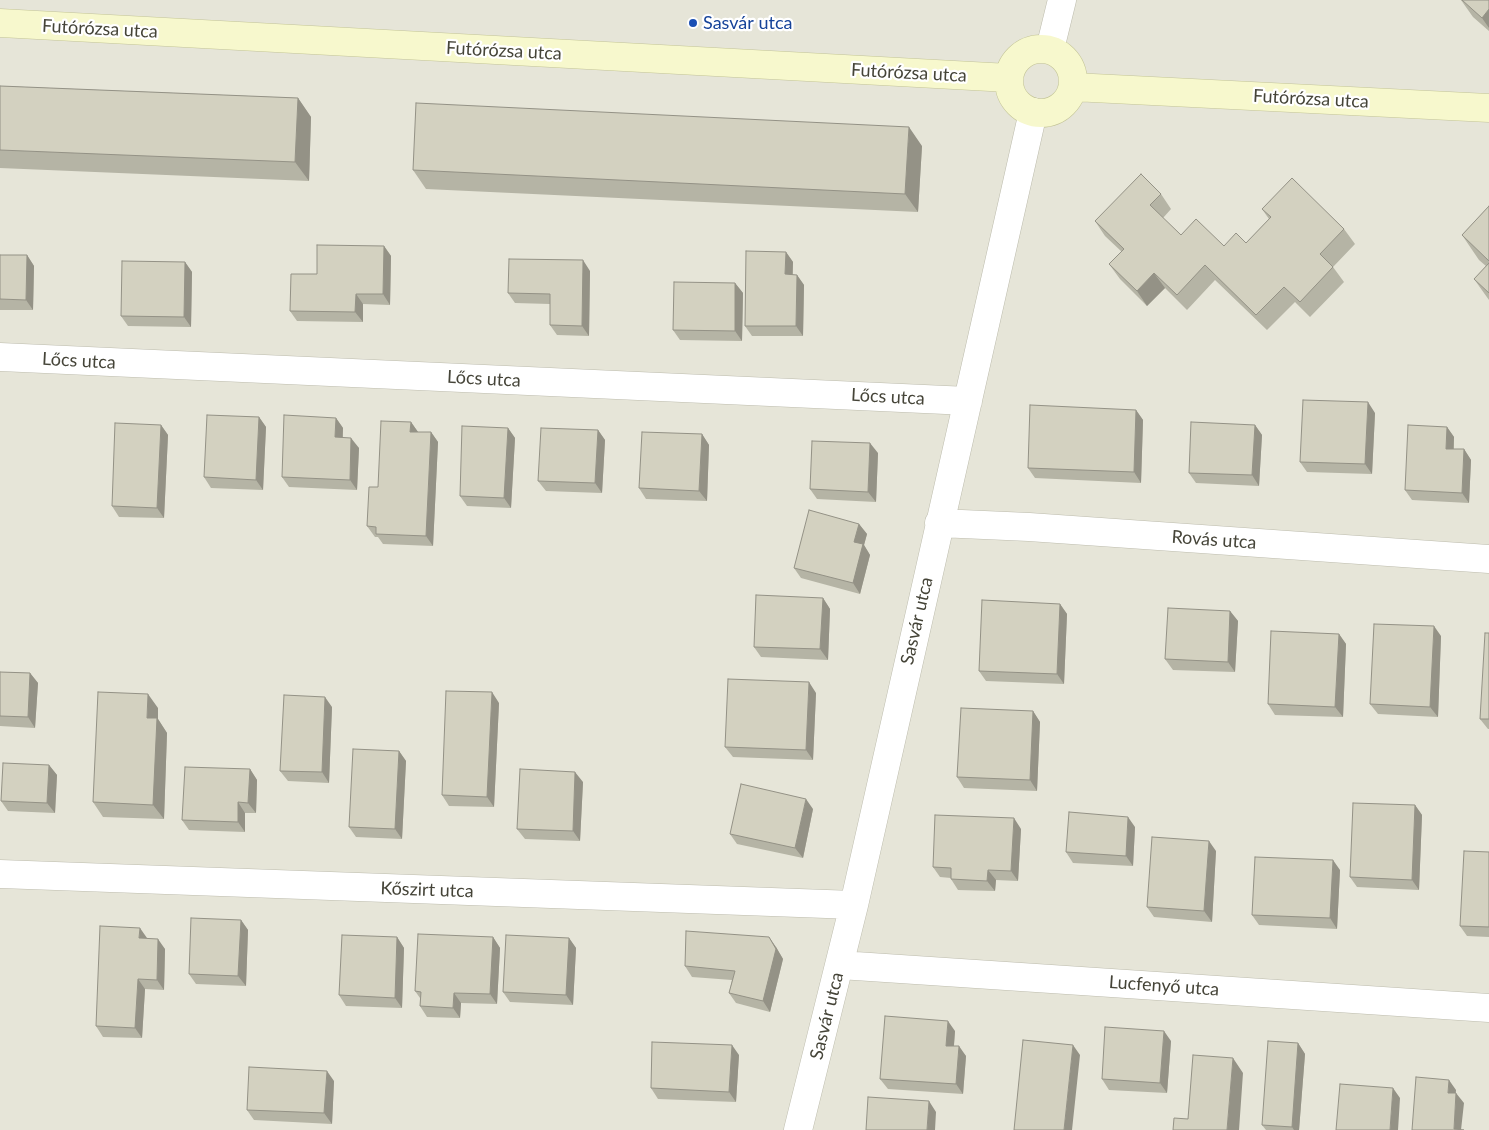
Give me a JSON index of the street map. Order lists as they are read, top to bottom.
{
  "streets": {
    "street": [
      "Futórózsa utca",
      "Lőcs utca",
      "Rovás utca",
      "Sasvár utca",
      "Kőszirt utca",
      "Lucfenyő utca"
    ]
  },
  "crossings": [
    ["Futórózsa utca", "Sasvár utca"],
    ["Lőcs utca", "Sasvár utca"],
    ["Rovás utca", "Sasvár utca"],
    ["Sasvár utca", "Kőszirt utca"],
    ["Sasvár utca", "Lucfenyő utca"]
  ],
  "places": ["Sasvár utca"]
}
